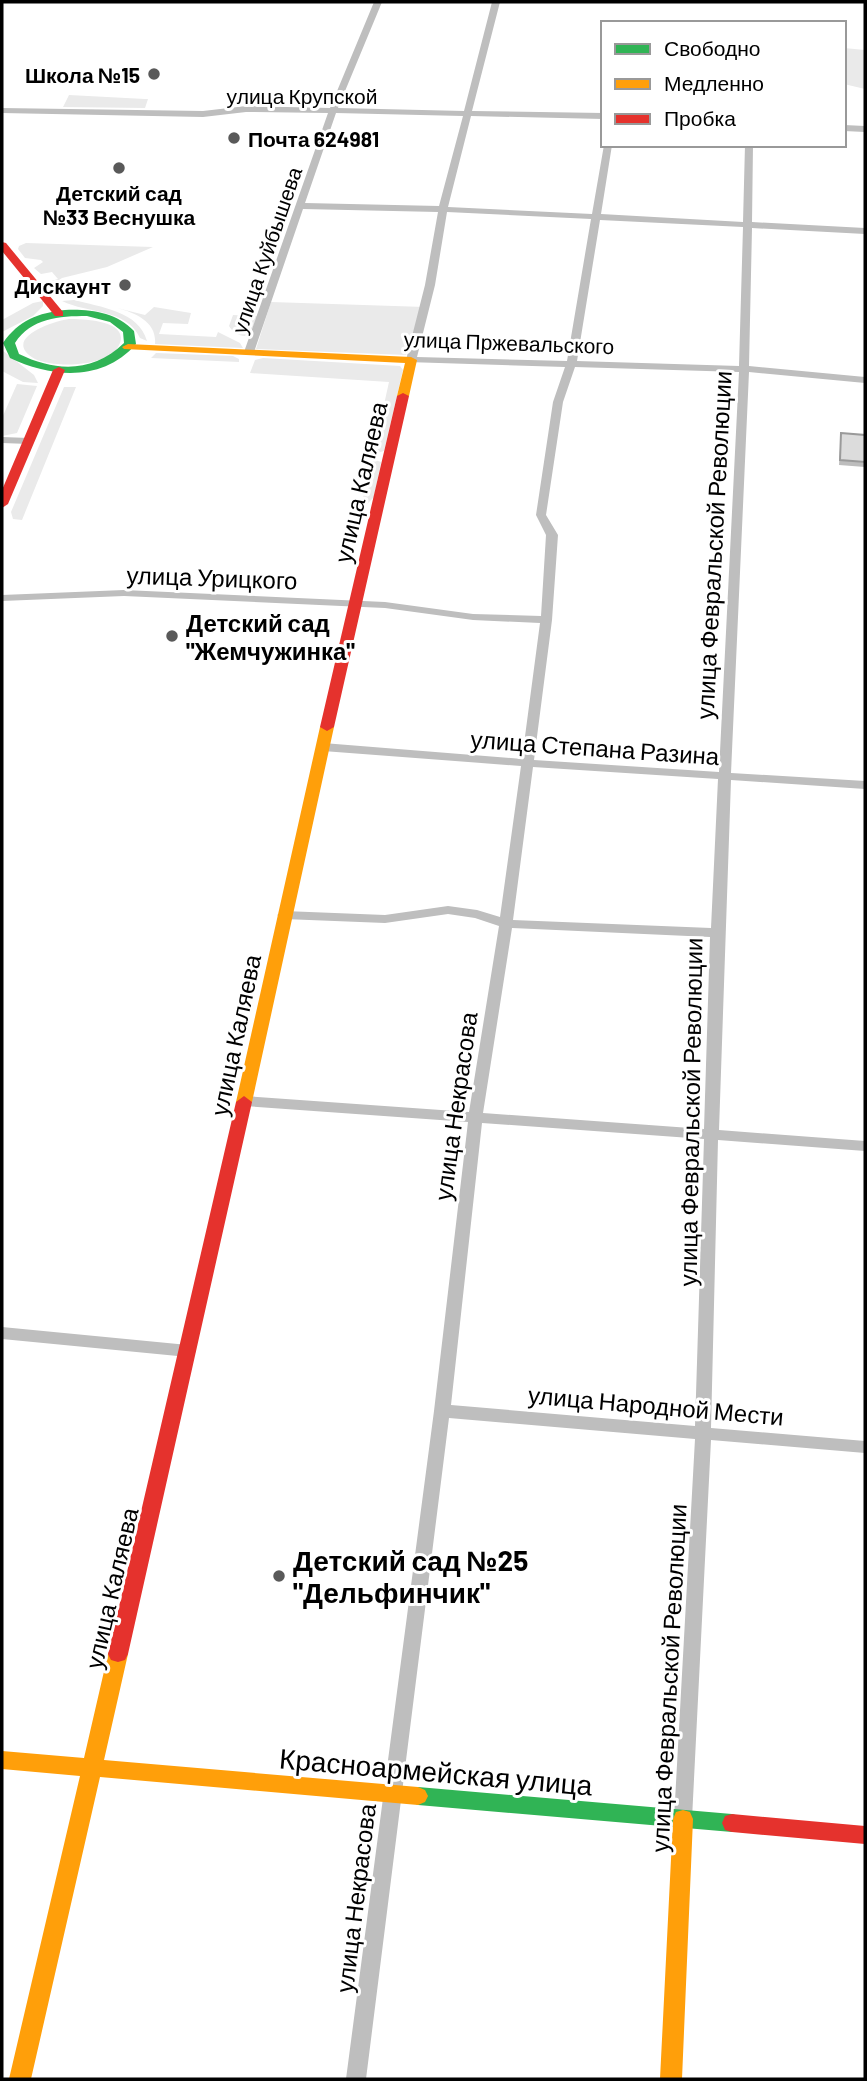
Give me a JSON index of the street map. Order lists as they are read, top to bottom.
{
  "streets": {
    "street": [
      "улица Крупской",
      "улица Куйбышева",
      "улица Пржевальского",
      "улица Каляева",
      "улица Февральской Революции",
      "улица Урицкого",
      "улица Степана Разина",
      "улица Некрасова",
      "улица Народной Мести",
      "Красноармейская улица"
    ]
  },
  "crossings": [
    ["улица Крупской", "улица Куйбышева"],
    ["улица Крупской", "улица Каляева"],
    ["улица Куйбышева", "улица Пржевальского"],
    ["улица Пржевальского", "улица Каляева"],
    ["улица Пржевальского", "улица Февральской Революции"],
    ["улица Пржевальского", "улица Некрасова"],
    ["улица Каляева", "улица Урицкого"],
    ["улица Каляева", "улица Степана Разина"],
    ["улица Каляева", "Красноармейская улица"],
    ["улица Февральской Революции", "улица Степана Разина"],
    ["улица Февральской Революции", "улица Народной Мести"],
    ["улица Февральской Революции", "Красноармейская улица"],
    ["улица Урицкого", "улица Некрасова"],
    ["улица Степана Разина", "улица Некрасова"],
    ["улица Некрасова", "улица Народной Мести"],
    ["улица Некрасова", "Красноармейская улица"]
  ],
  "places": [
    "Школа №15",
    "Почта 624981",
    "Детский сад №33 Веснушка",
    "Дискаунт",
    "Детский сад \"Жемчужинка\"",
    "Детский сад №25 \"Дельфинчик\""
  ],
  "legend": ["Свободно", "Медленно", "Пробка"]
}
